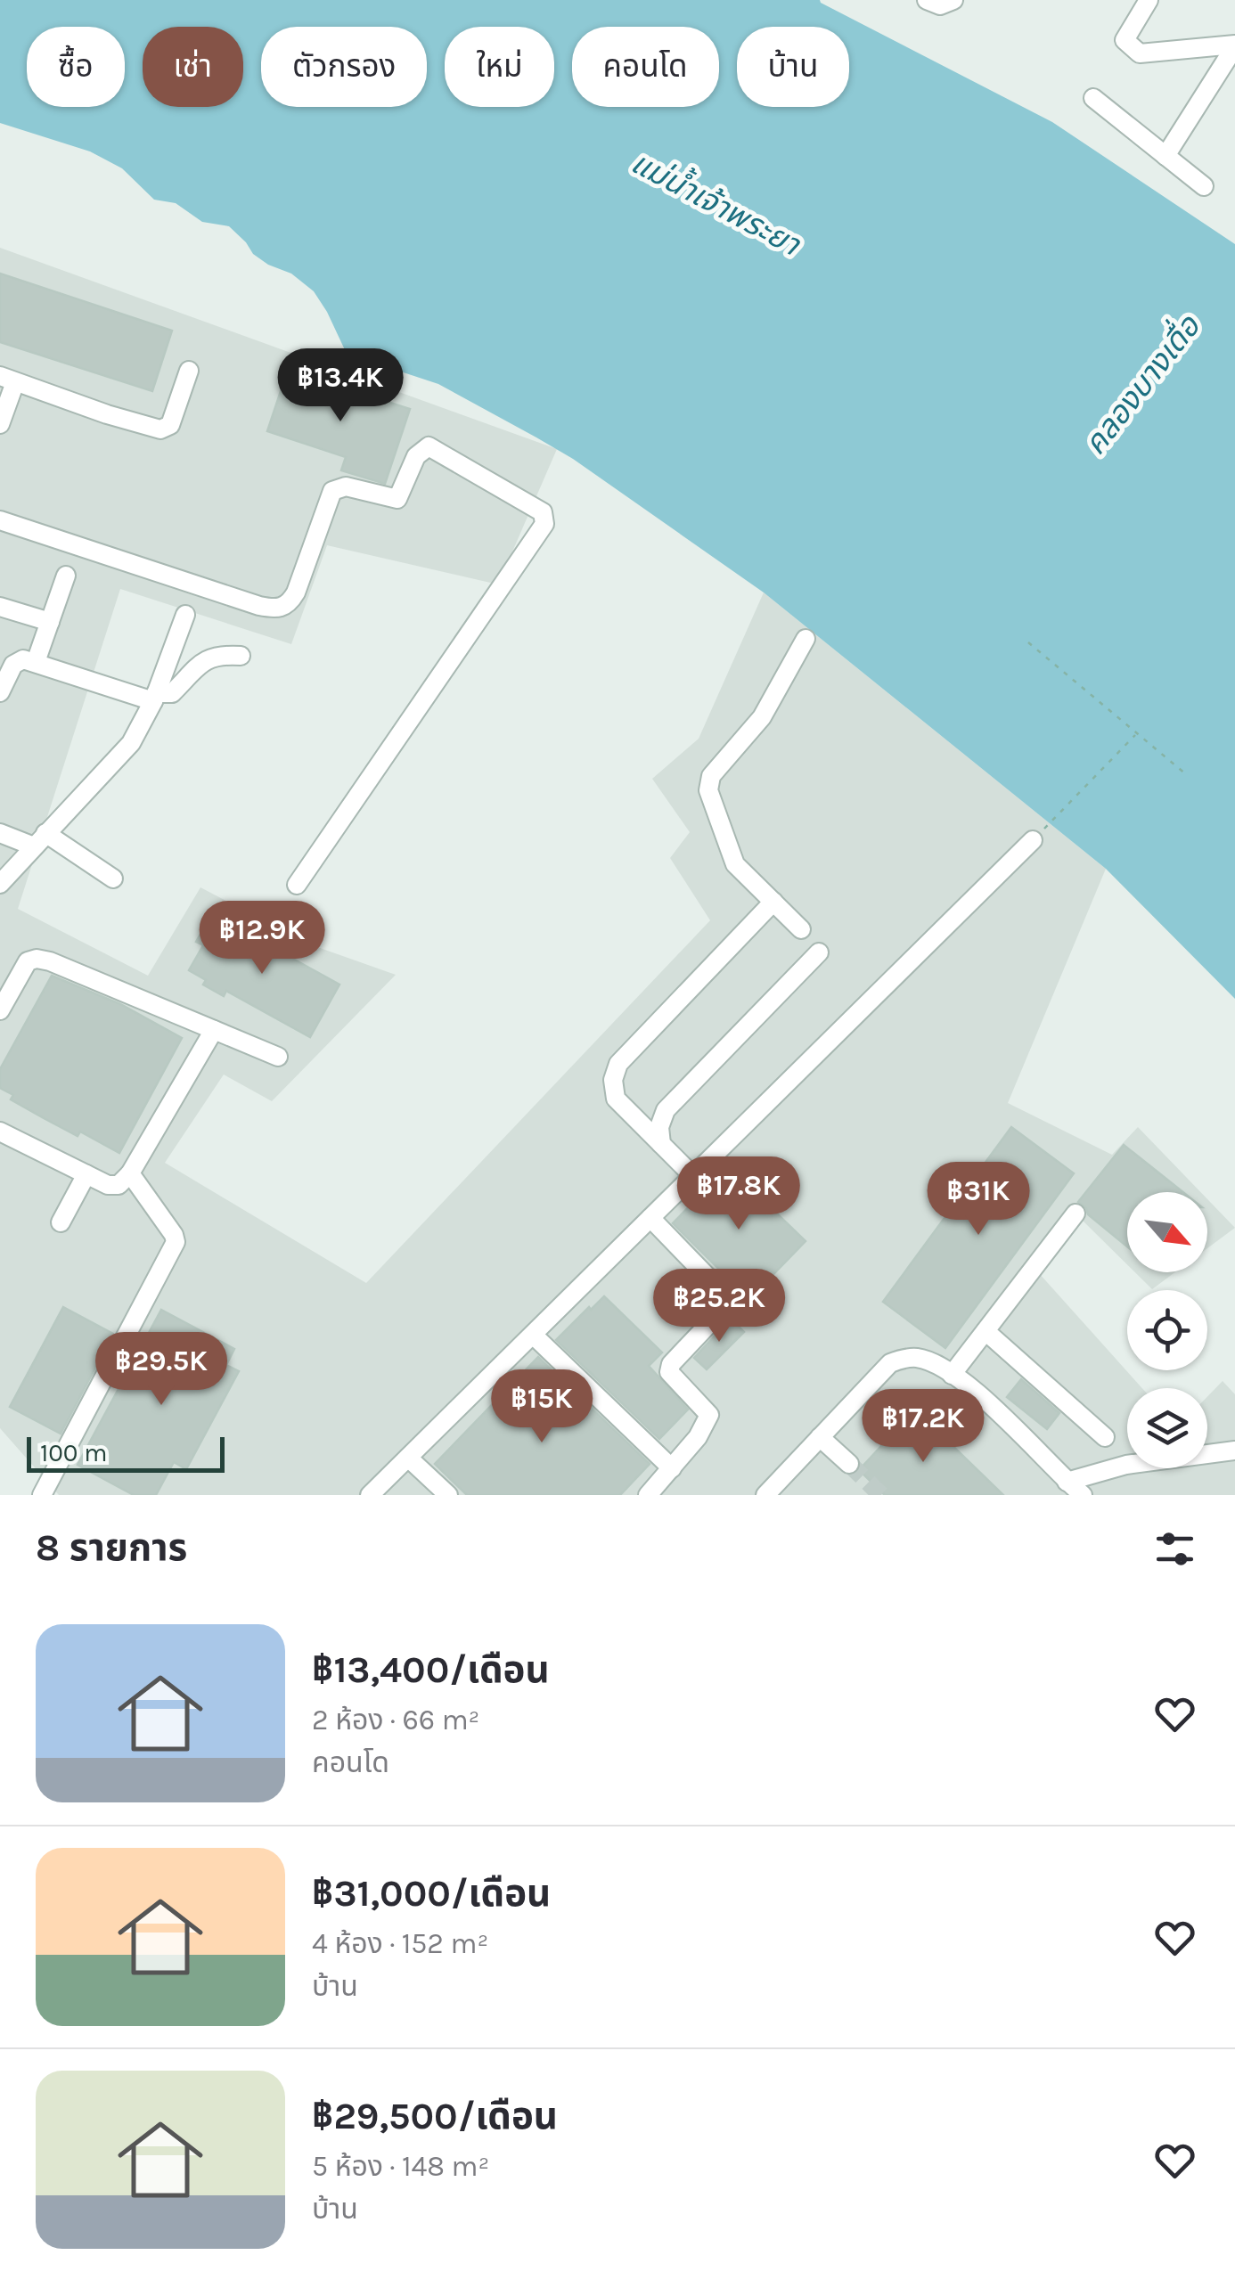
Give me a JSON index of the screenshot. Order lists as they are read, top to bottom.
{
  "water": ["แม่น้ำเจ้าพระยา", "คลองบางเดื่อ"],
  "scale_bar": "100 m",
  "north": "bottom right",
  "page": {
    "chip": [
      "ซื้อ",
      "เช่า",
      "ตัวกรอง",
      "ใหม่",
      "คอนโด",
      "บ้าน"
    ],
    "price": [
      "฿13.4K",
      "฿12.9K",
      "฿17.8K",
      "฿31K",
      "฿25.2K",
      "฿29.5K",
      "฿15K",
      "฿17.2K"
    ],
    "scale": "100 m",
    "heading": "8 รายการ",
    "list": [
      {
        "name": "฿13,400/เดือน",
        "note": "2 ห้อง · 66 m² · คอนโด"
      },
      {
        "name": "฿31,000/เดือน",
        "note": "4 ห้อง · 152 m² · บ้าน"
      },
      {
        "name": "฿29,500/เดือน",
        "note": "5 ห้อง · 148 m² · บ้าน"
      }
    ]
  }
}
